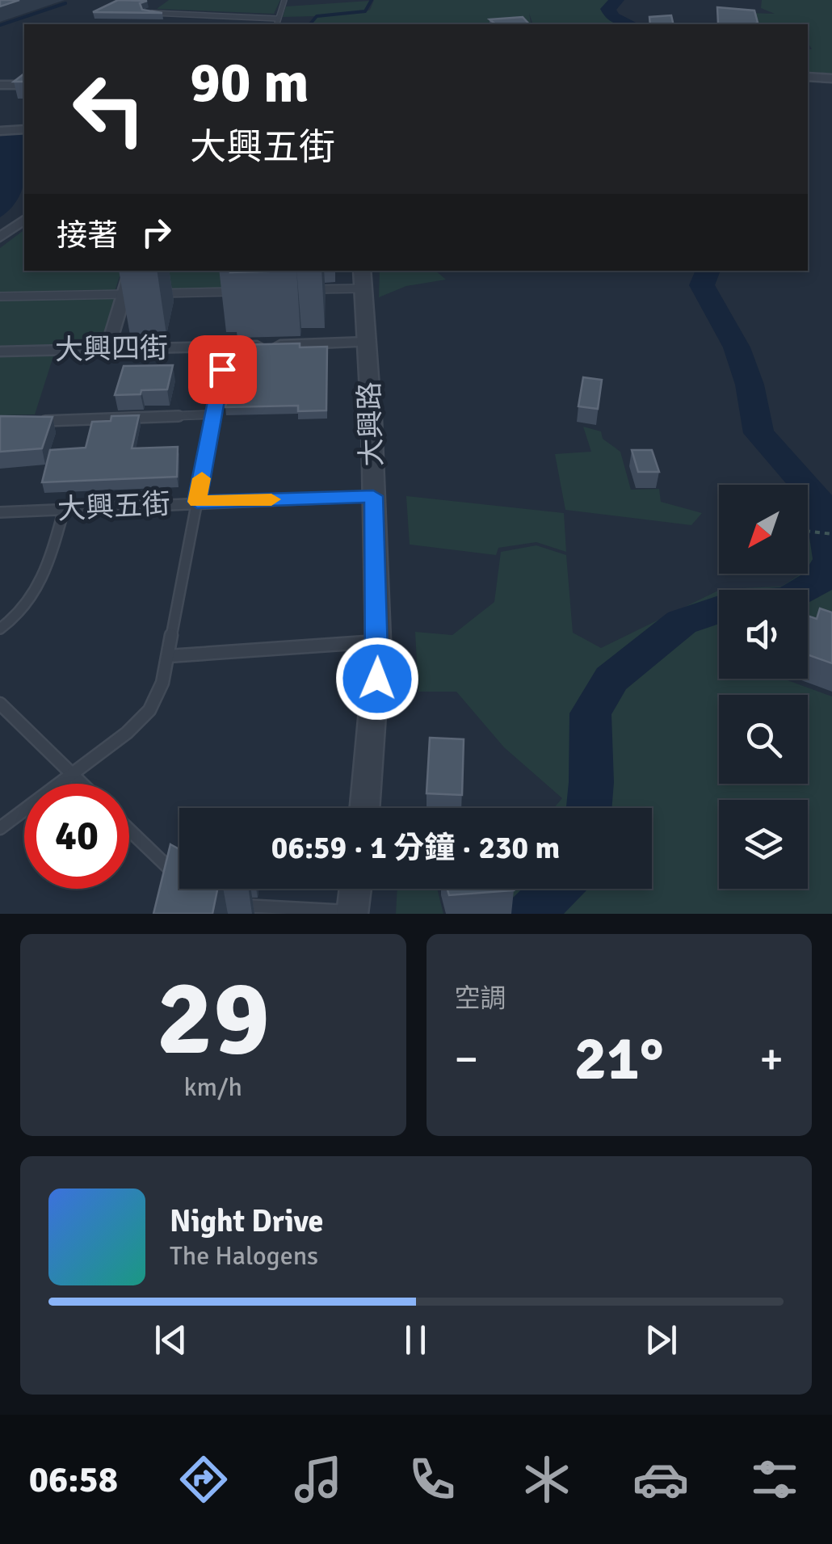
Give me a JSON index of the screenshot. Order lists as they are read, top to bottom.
{
  "streets": {
    "street": ["大興四街", "大興路"],
    "lane": ["大興五街"]
  },
  "crossings": [
    ["大興四街", "大興路"],
    ["大興路", "大興五街"]
  ],
  "north": "bottom left",
  "page": {
    "turn": ["90 m", "大興五街"],
    "then": "接著",
    "limit": "40",
    "trip": "06:59 · 1 分鐘 · 230 m",
    "tile": [
      ["29", "km/h"],
      "空調"
    ],
    "heat": ["−", "21°", "+"],
    "song": ["Night Drive", "The Halogens"],
    "tabs": "06:58"
  }
}
